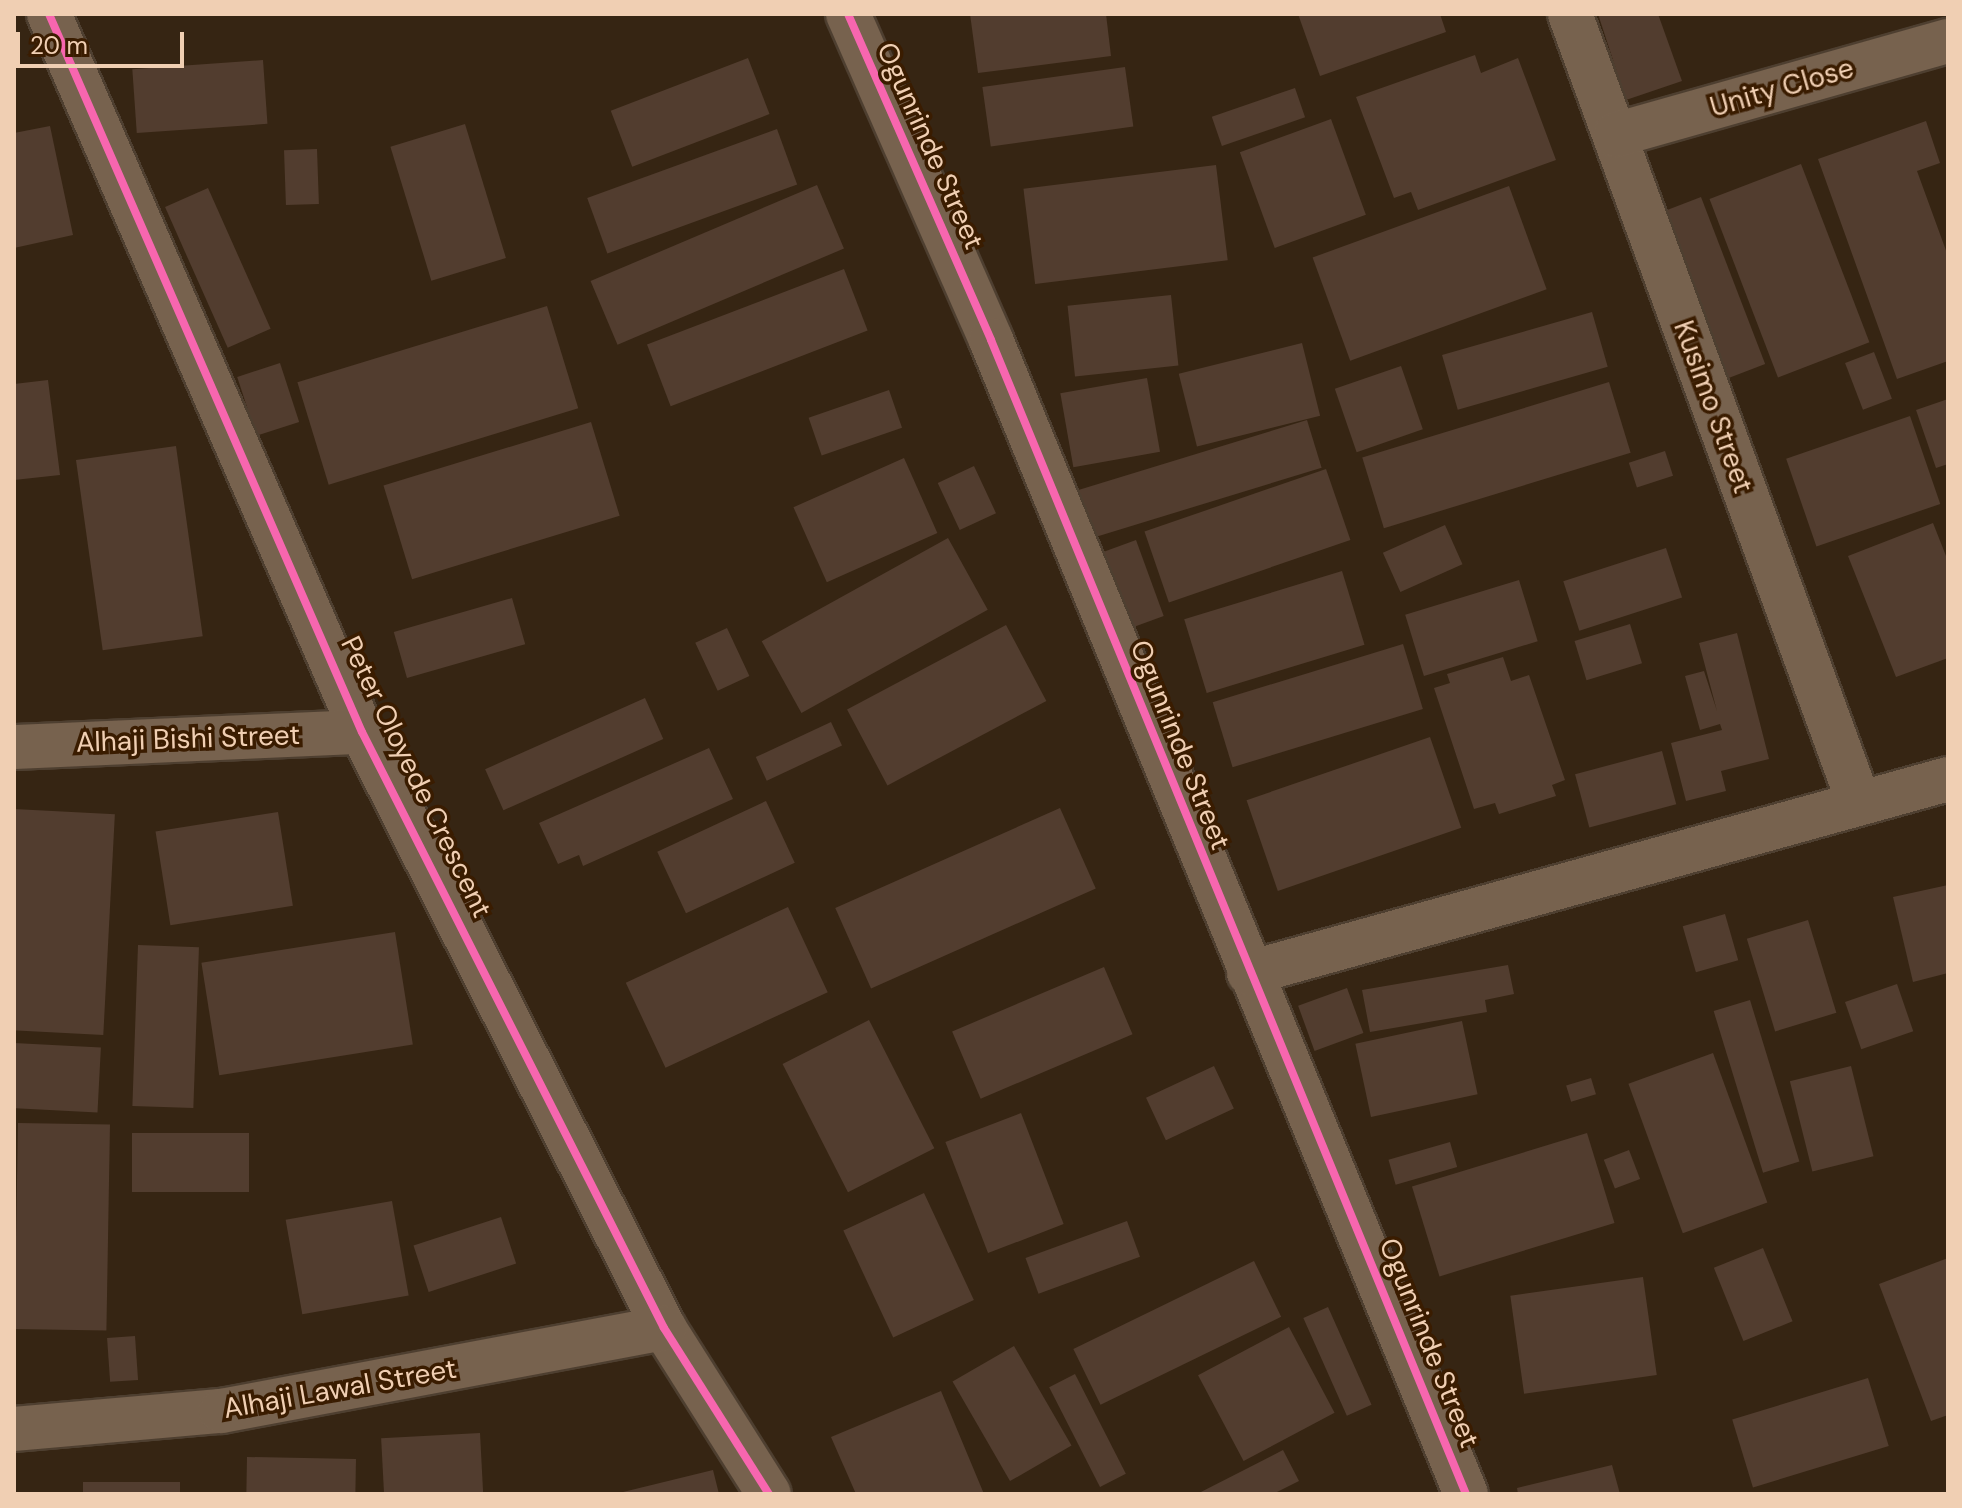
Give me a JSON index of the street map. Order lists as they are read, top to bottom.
{
  "streets": {
    "street": [
      "Unity Close",
      "Ogunrinde Street",
      "Kusimo Street",
      "Alhaji Bishi Street",
      "Peter Oloyede Crescent",
      "Alhaji Lawal Street"
    ]
  },
  "crossings": [
    ["Unity Close", "Kusimo Street"],
    ["Alhaji Bishi Street", "Peter Oloyede Crescent"],
    ["Peter Oloyede Crescent", "Alhaji Lawal Street"]
  ],
  "scale_bar": "20 m"
}
